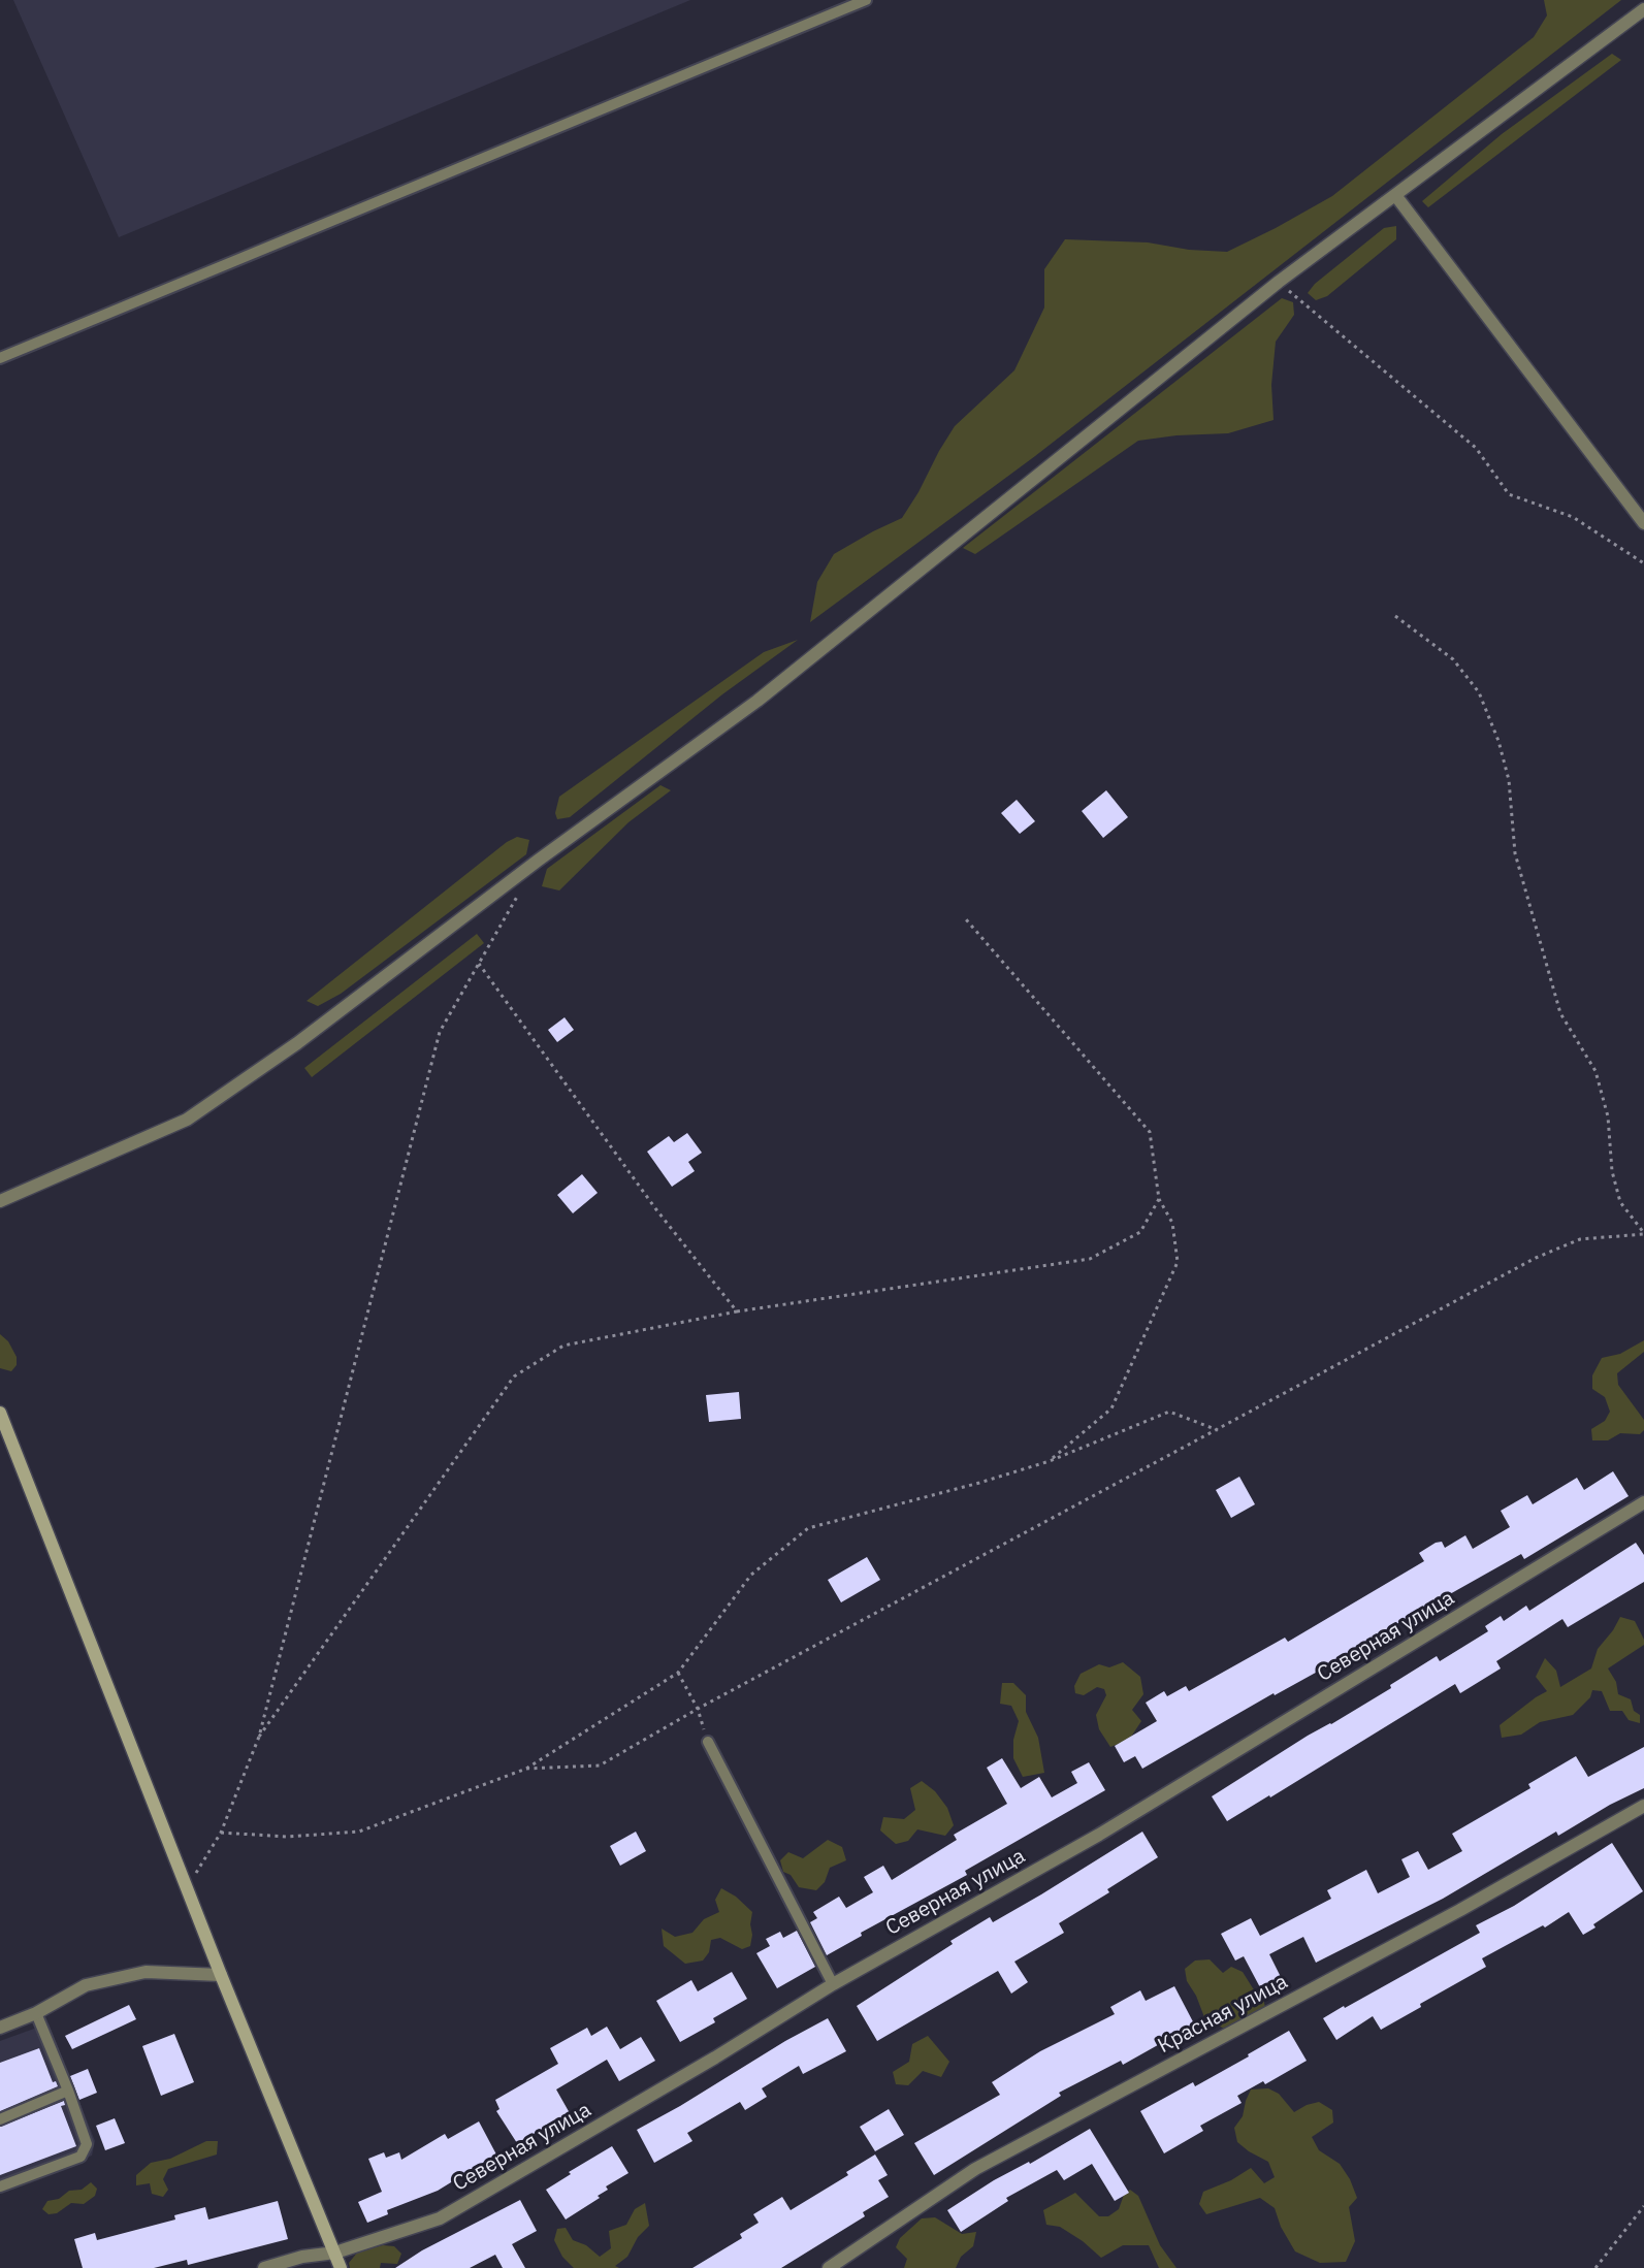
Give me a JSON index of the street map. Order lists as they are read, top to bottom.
{
  "streets": {
    "street": ["Северная улица", "Красная улица"]
  }
}
